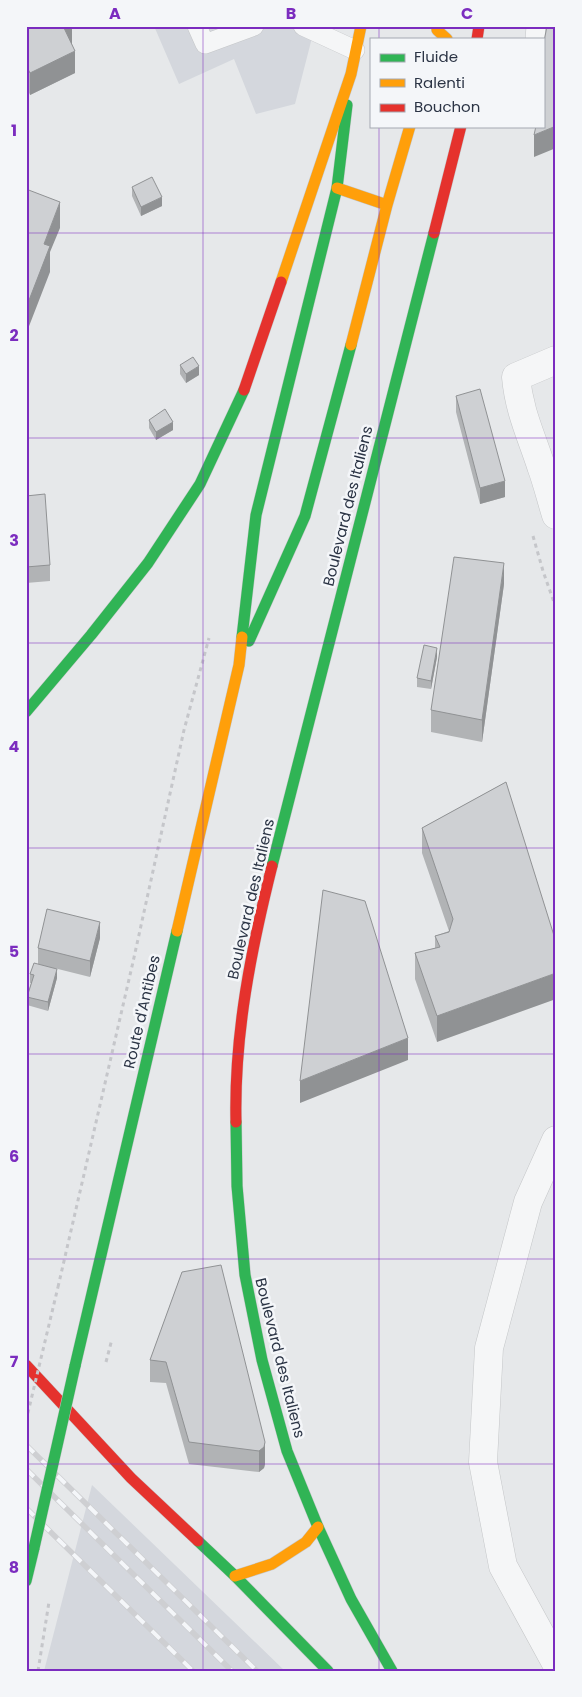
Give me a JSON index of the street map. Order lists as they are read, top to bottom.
{
  "streets": {
    "main road": ["Boulevard des Italiens", "Route d'Antibes"]
  },
  "legend": ["Fluide", "Ralenti", "Bouchon"],
  "grid": {
    "columns": ["A", "B", "C"],
    "rows": [
      "1",
      "2",
      "3",
      "4",
      "5",
      "6",
      "7",
      "8"
    ]
  }
}
